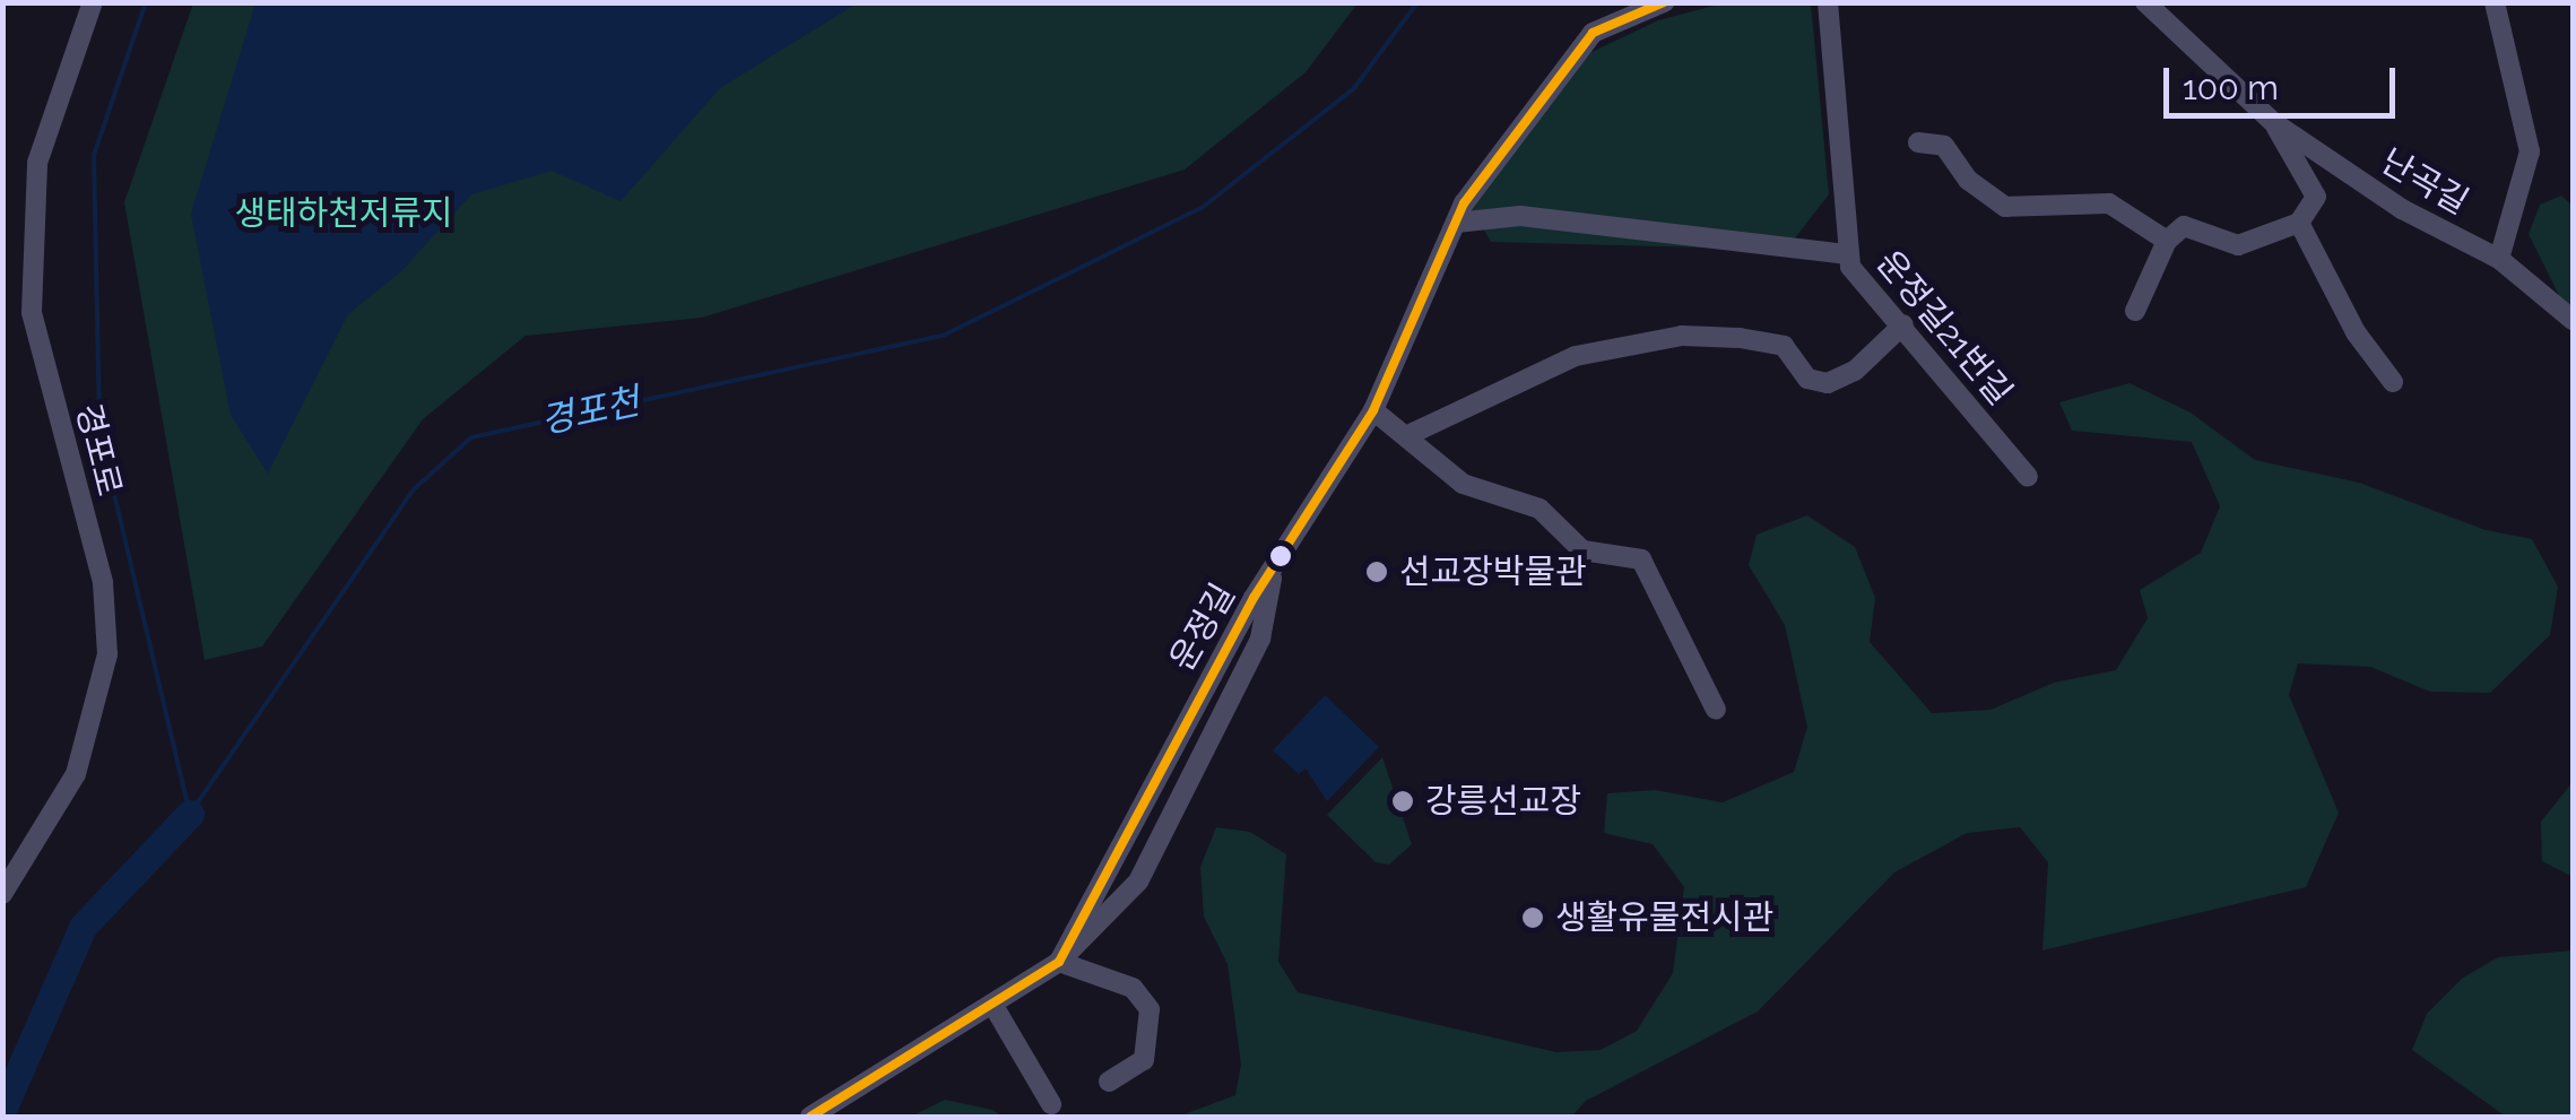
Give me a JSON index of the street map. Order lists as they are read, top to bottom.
{
  "streets": {
    "street": [
      "난곡길",
      "운정길21번길",
      "경포로",
      "운정길"
    ]
  },
  "water": ["경포천"],
  "parks": ["생태하천저류지"],
  "places": ["선교장박물관", "강릉선교장", "생활유물전시관"],
  "scale_bar": "100 m"
}
